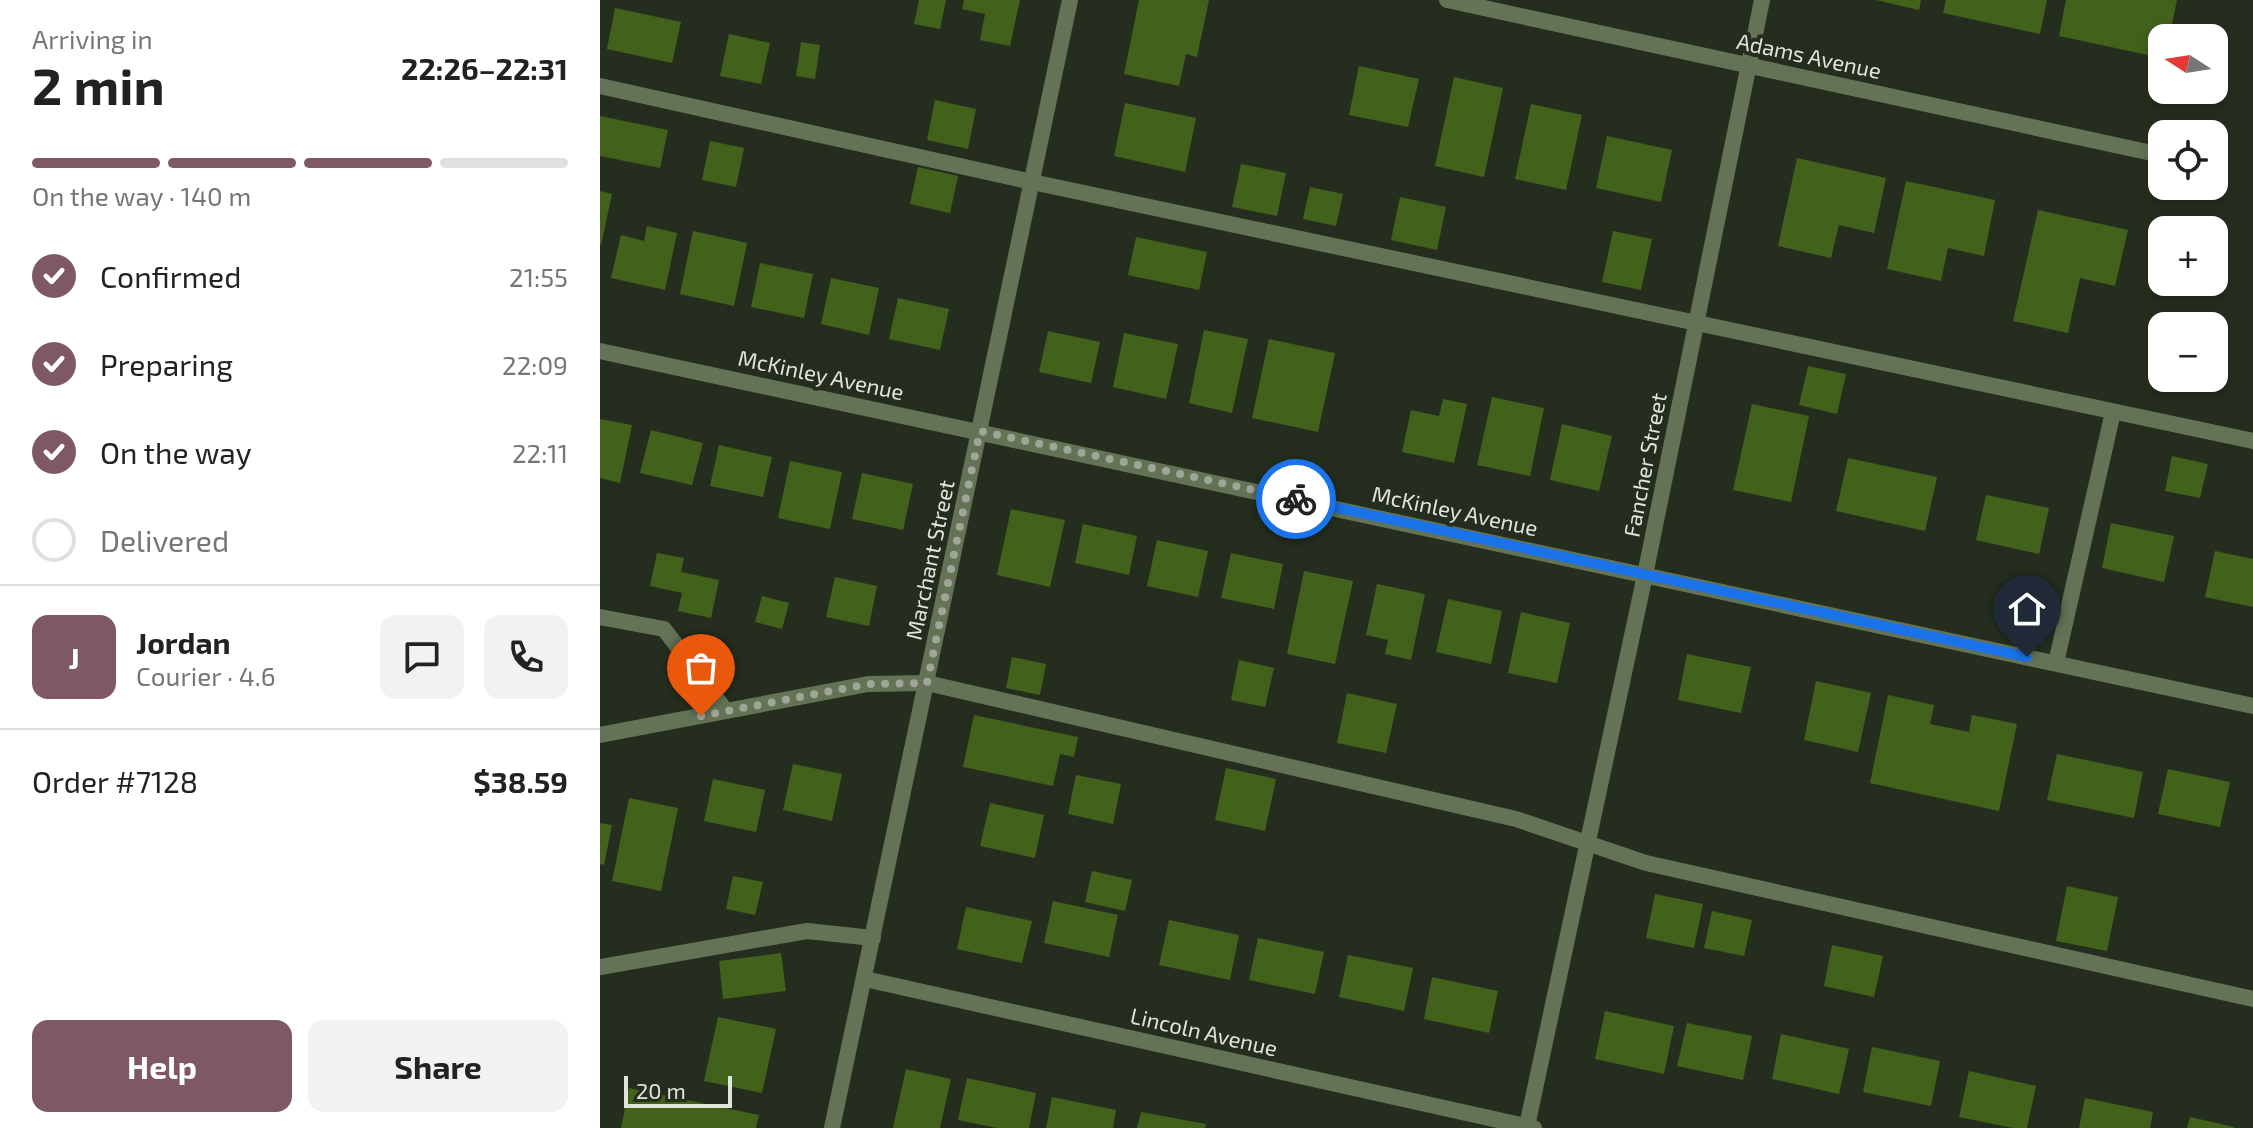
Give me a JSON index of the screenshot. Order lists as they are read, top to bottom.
{
  "streets": {
    "street": [
      "Adams Avenue",
      "McKinley Avenue",
      "Fancher Street",
      "Marchant Street",
      "Lincoln Avenue"
    ]
  },
  "crossings": [
    ["Adams Avenue", "Fancher Street"],
    ["McKinley Avenue", "Fancher Street"],
    ["McKinley Avenue", "Marchant Street"],
    ["Fancher Street", "Lincoln Avenue"],
    ["Marchant Street", "Lincoln Avenue"]
  ],
  "scale_bar": "20 m",
  "north": "left",
  "page": {
    "heading": ["2 min", "Arriving in", "22:26–22:31"],
    "panel": [
      "Jordan",
      "Courier · 4.6",
      "Order #7128",
      "$38.59"
    ],
    "map_buttons": ["+", "−"],
    "bar": "On the way · 140 m",
    "list": [
      ["Confirmed", "21:55"],
      ["Preparing", "22:09"],
      ["On the way", "22:11"],
      "Delivered"
    ],
    "round": "J",
    "buttons": ["Help", "Share"],
    "scale": "20 m"
  }
}
